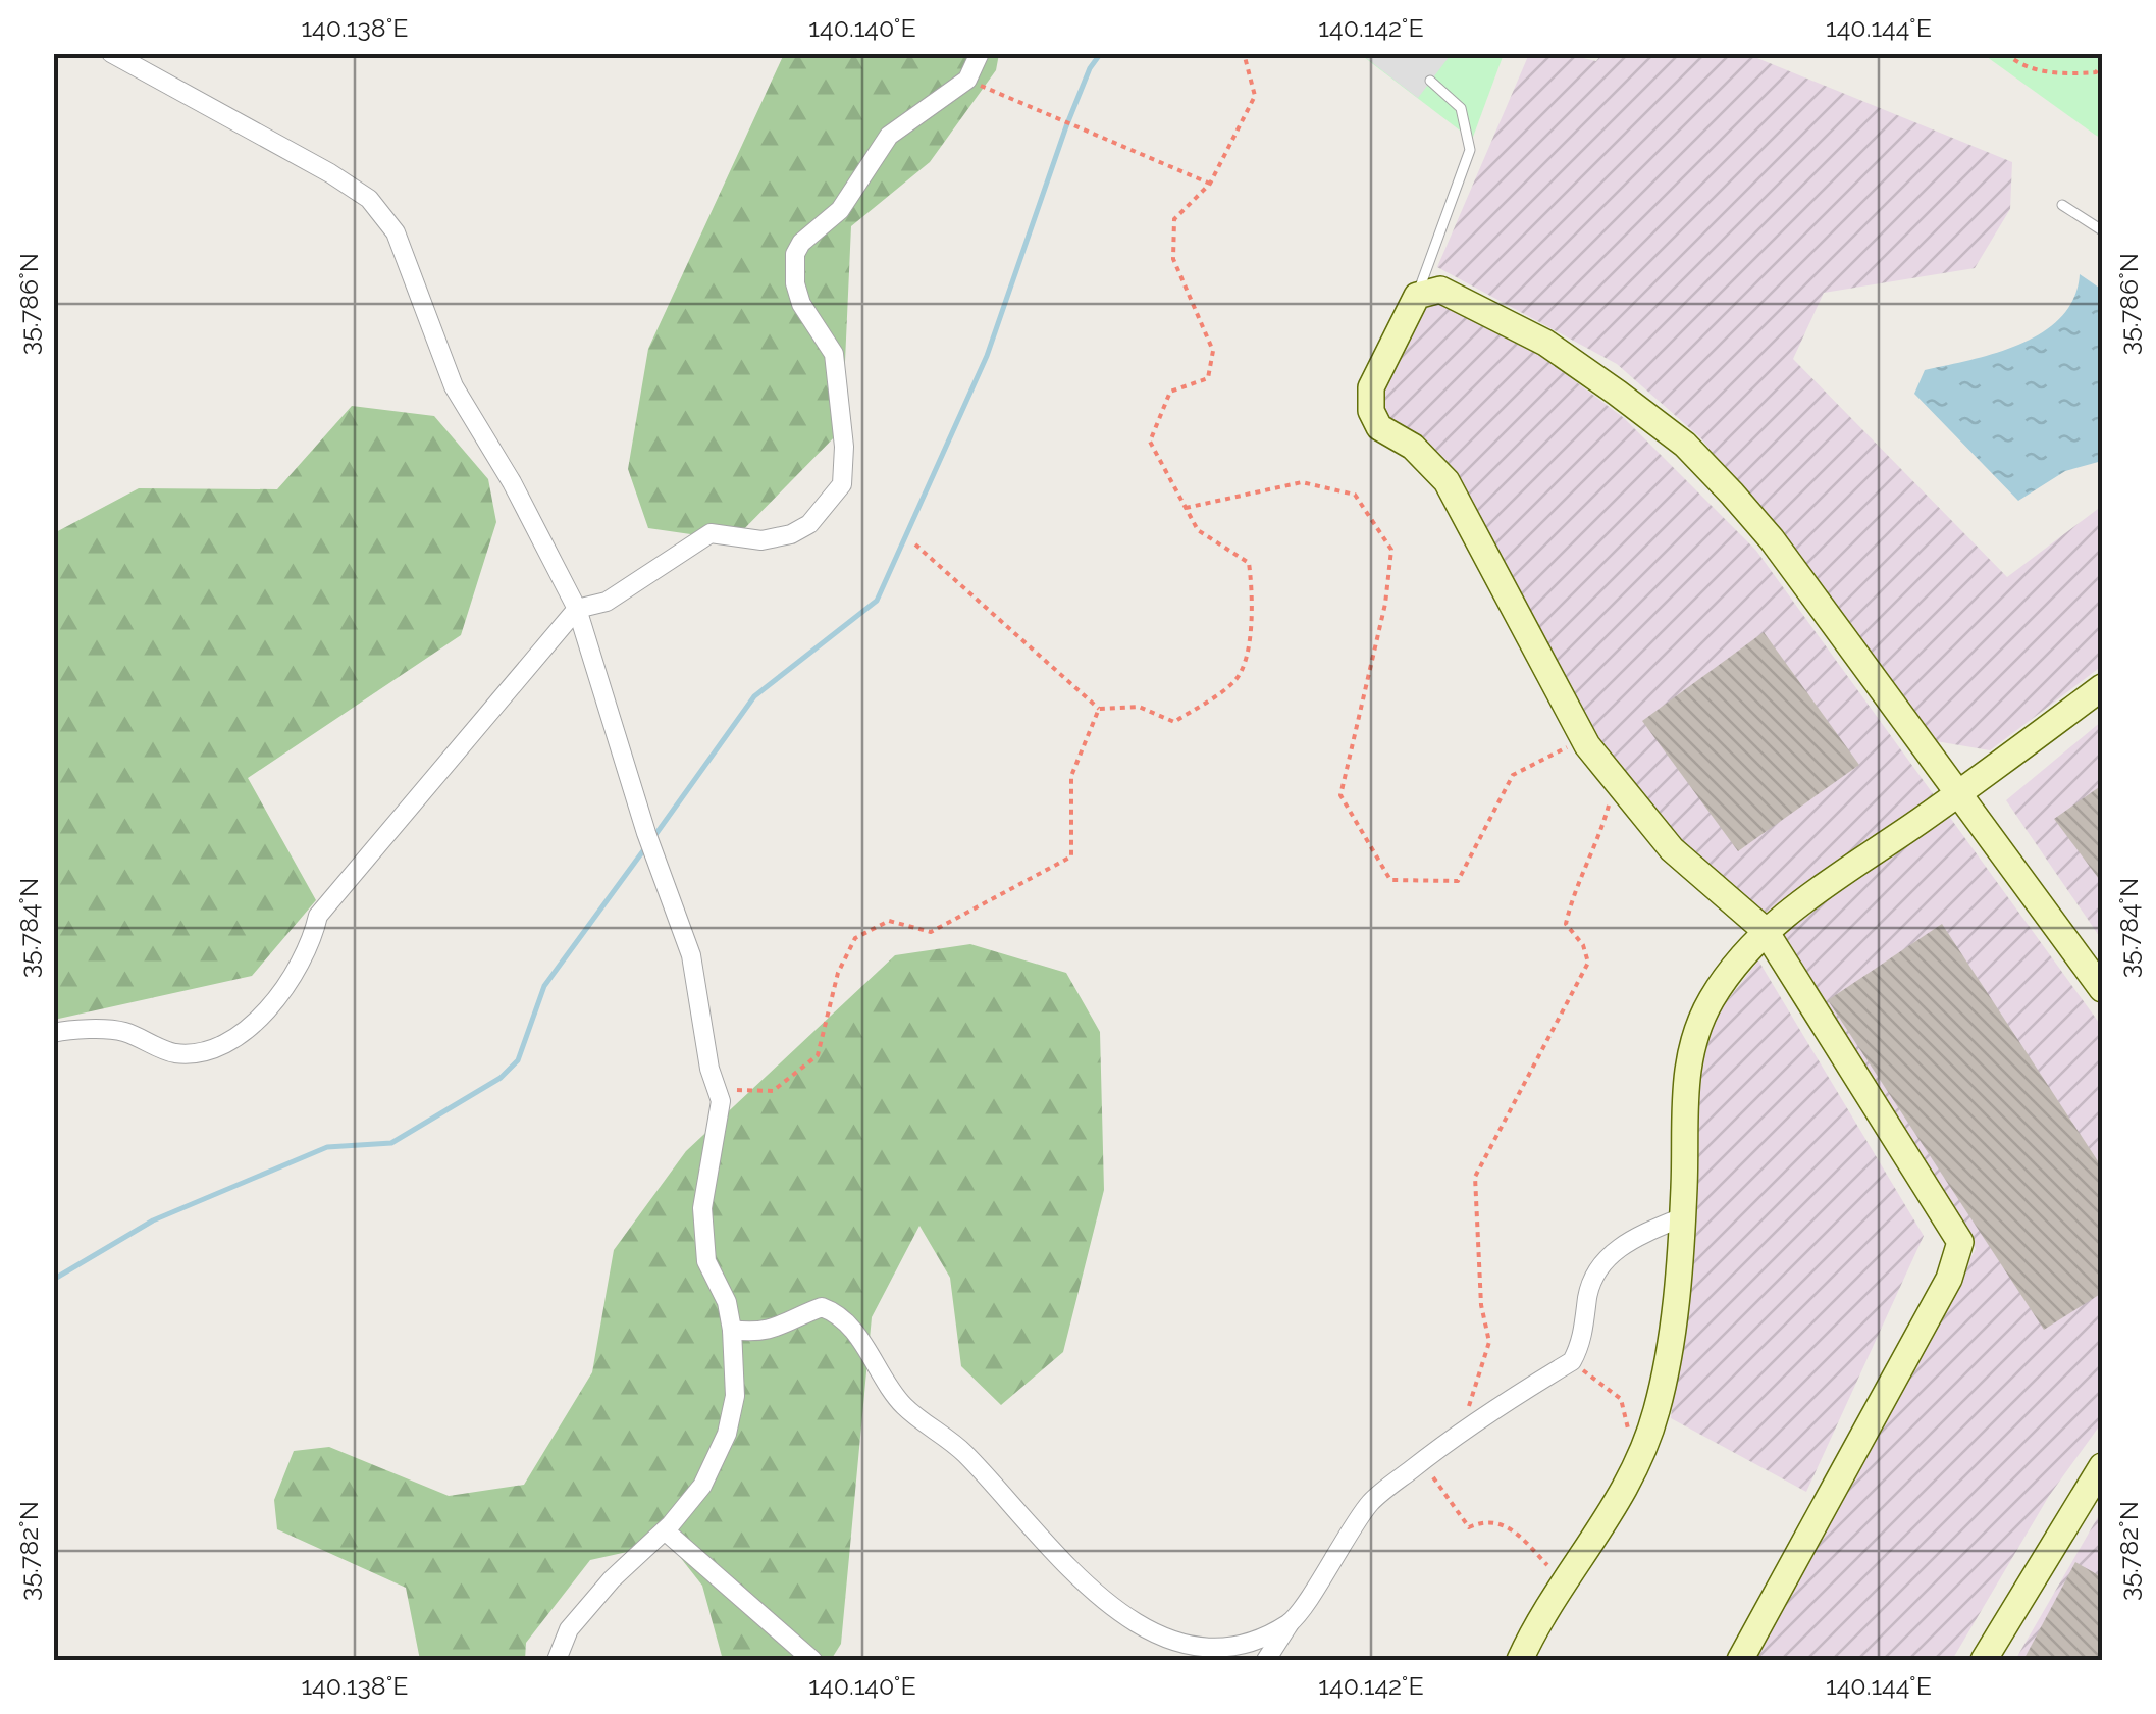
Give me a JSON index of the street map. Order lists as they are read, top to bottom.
{
  "coordinates": [
    "140.138°E",
    "140.140°E",
    "140.142°E",
    "140.144°E",
    "35.786°N",
    "35.784°N",
    "35.782°N"
  ]
}
